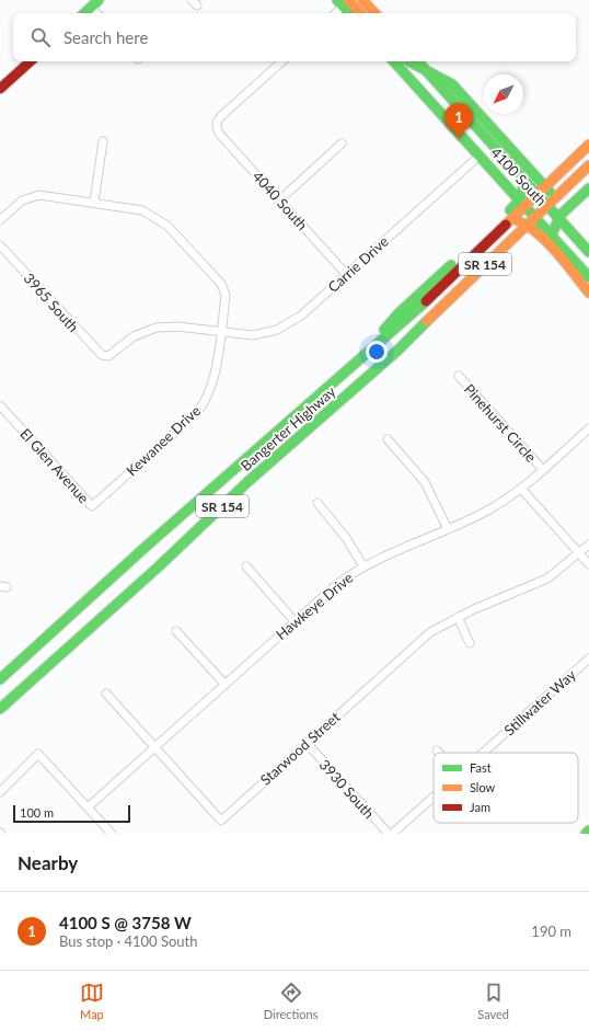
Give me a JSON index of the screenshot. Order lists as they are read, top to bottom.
{
  "streets": {
    "main road": ["4100 South", "SR 154", "Bangerter Highway"],
    "street": [
      "4040 South",
      "Carrie Drive",
      "3965 South",
      "Pinehurst Circle",
      "Kewanee Drive",
      "El Glen Avenue",
      "Hawkeye Drive",
      "Stillwater Way",
      "Starwood Street",
      "3930 South"
    ]
  },
  "crossings": [
    ["4100 South", "Carrie Drive"],
    ["4100 South", "Bangerter Highway"],
    ["4040 South", "Carrie Drive"],
    ["Carrie Drive", "3965 South"],
    ["Carrie Drive", "Kewanee Drive"],
    ["Pinehurst Circle", "Hawkeye Drive"],
    ["Kewanee Drive", "El Glen Avenue"],
    ["Hawkeye Drive", "Starwood Street"],
    ["Starwood Street", "3930 South"]
  ],
  "legend": ["Fast", "Slow", "Jam"],
  "scale_bar": "100 m",
  "north": "bottom left",
  "page": {
    "search": "Search here",
    "pins": "1",
    "scale": "100 m",
    "heading": "Nearby",
    "list": [
      {
        "mark": "1",
        "name": "4100 S @ 3758 W",
        "note": "Bus stop · 4100 South",
        "value": "190 m"
      }
    ],
    "nav": ["Map", "Directions", "Saved"]
  }
}
